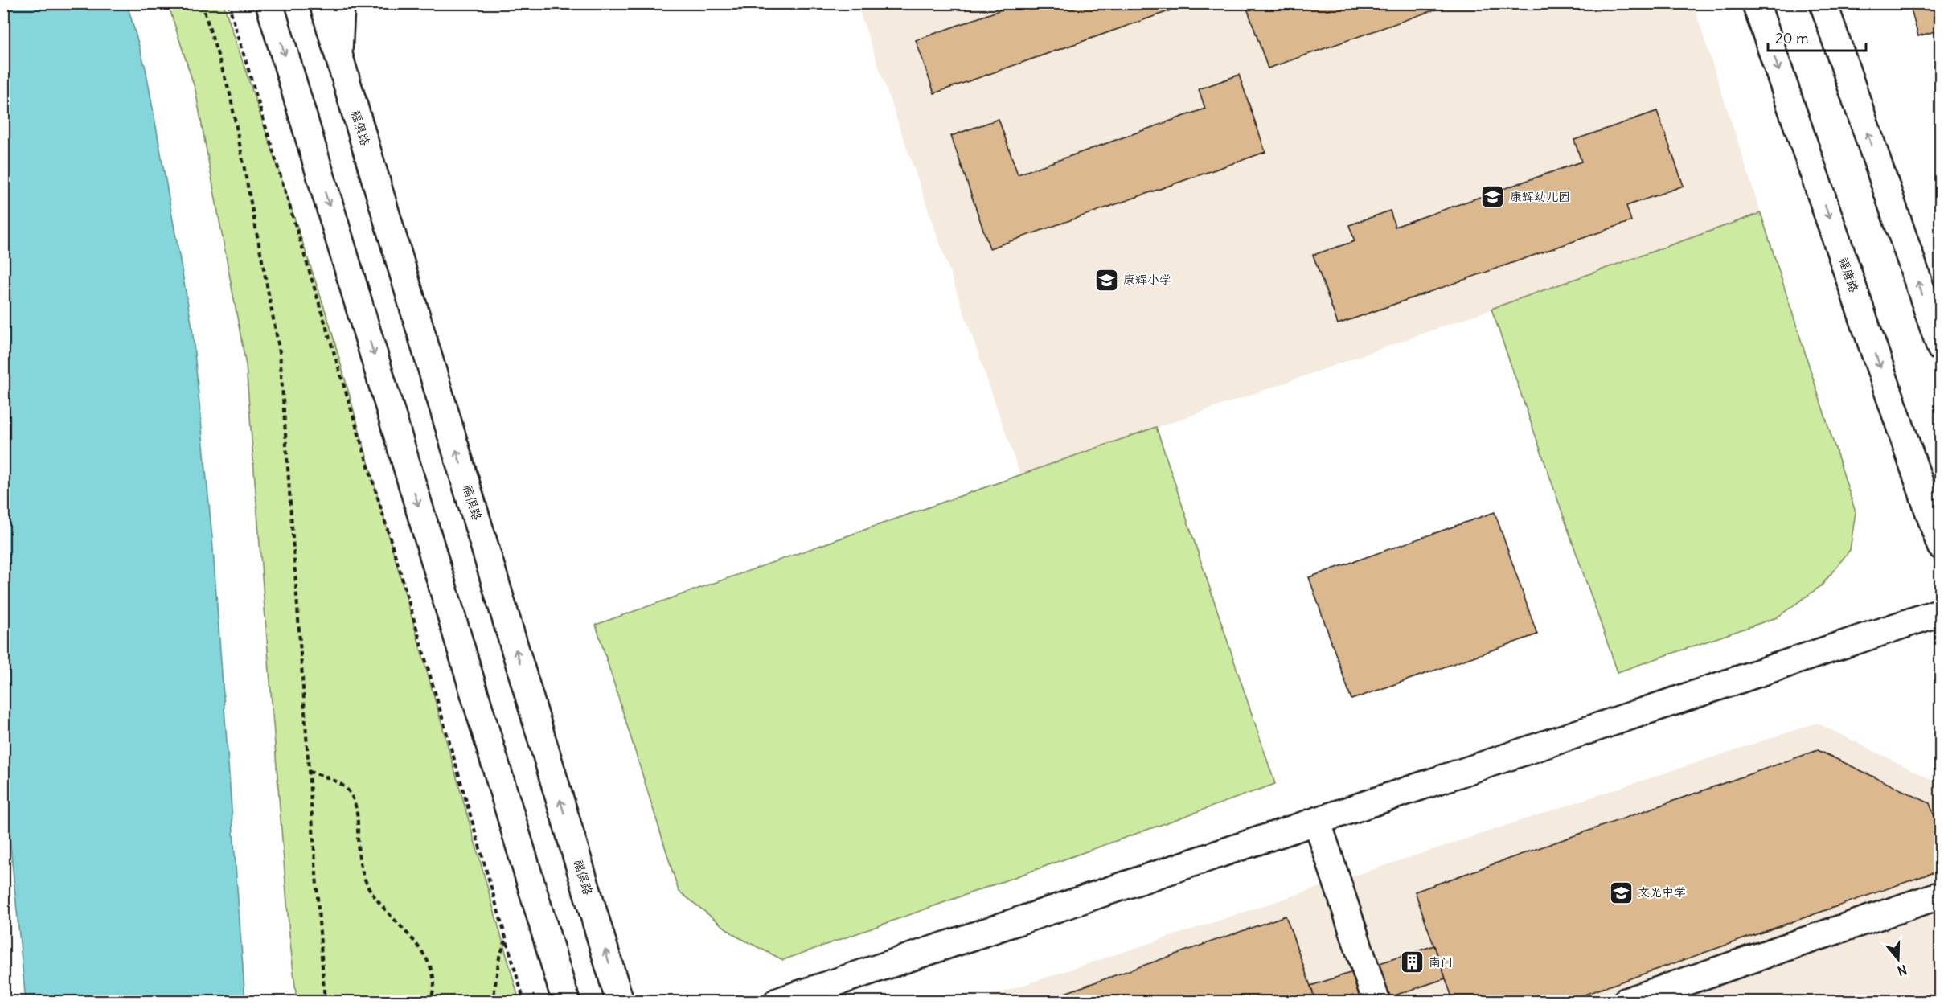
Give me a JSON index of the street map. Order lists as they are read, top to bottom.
{
  "streets": {
    "street": ["福俱路", "福唐路"]
  },
  "places": {
    "school or university": ["康辉幼儿园", "康辉小学", "文光中学"],
    "building": ["南门"]
  },
  "scale_bar": "20 m",
  "north": "bottom"
}
